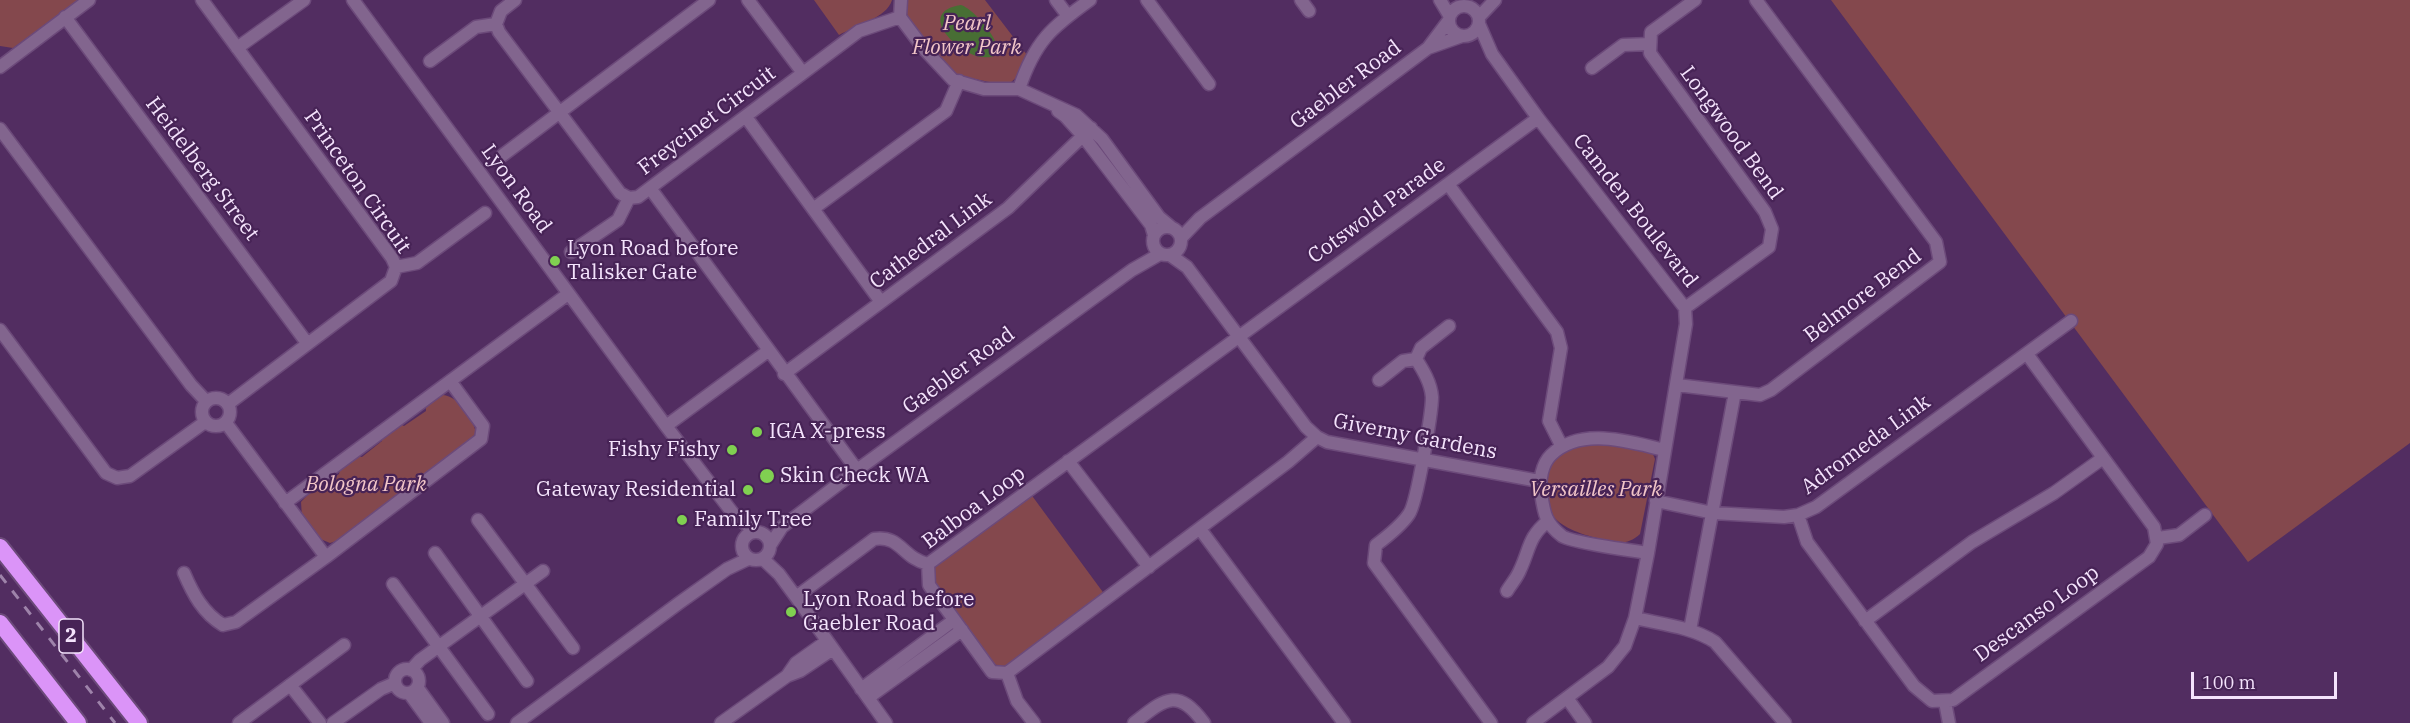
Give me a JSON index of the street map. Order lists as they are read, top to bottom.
{
  "streets": {
    "highway": ["2"],
    "street": [
      "Gaebler Road",
      "Freycinet Circuit",
      "Longwood Bend",
      "Heidelberg Street",
      "Princeton Circuit",
      "Lyon Road",
      "Cotswold Parade",
      "Camden Boulevard",
      "Cathedral Link",
      "Belmore Bend",
      "Giverny Gardens",
      "Adromeda Link",
      "Balboa Loop",
      "Descanso Loop"
    ]
  },
  "crossings": [
    ["Gaebler Road", "Lyon Road"],
    ["Gaebler Road", "Camden Boulevard"],
    ["Gaebler Road", "Giverny Gardens"],
    ["Longwood Bend", "Camden Boulevard"],
    ["Heidelberg Street", "Princeton Circuit"],
    ["Cotswold Parade", "Camden Boulevard"],
    ["Cotswold Parade", "Giverny Gardens"],
    ["Cotswold Parade", "Balboa Loop"],
    ["Camden Boulevard", "Belmore Bend"],
    ["Camden Boulevard", "Giverny Gardens"],
    ["Camden Boulevard", "Adromeda Link"],
    ["Giverny Gardens", "Adromeda Link"],
    ["Giverny Gardens", "Balboa Loop"]
  ],
  "parks": ["Pearl Flower Park", "Bologna Park", "Versailles Park"],
  "places": [
    "Lyon Road before Talisker Gate",
    "IGA X-press",
    "Fishy Fishy",
    "Skin Check WA",
    "Gateway Residential",
    "Family Tree",
    "Lyon Road before Gaebler Road"
  ],
  "scale_bar": "100 m"
}
